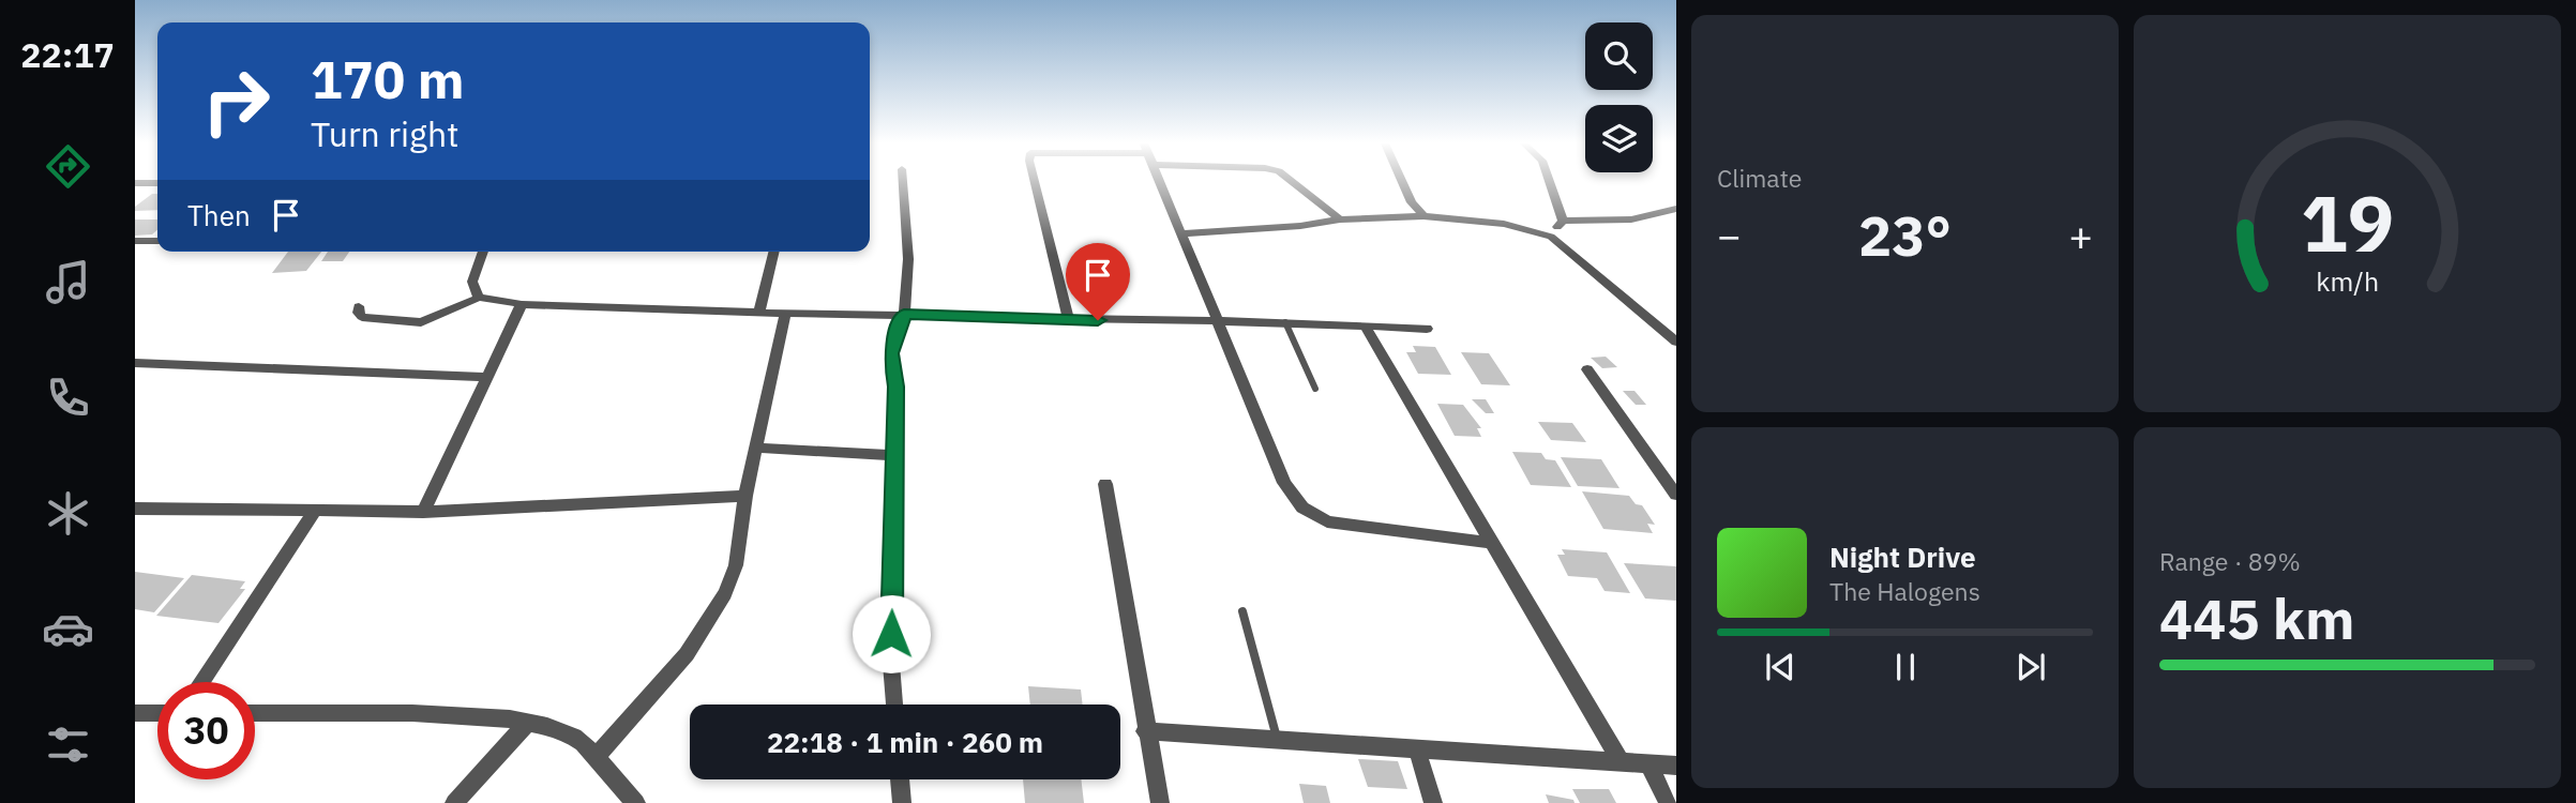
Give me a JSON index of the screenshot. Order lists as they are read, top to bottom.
{
  "page": {
    "tabs": "22:17",
    "tile": [
      "Climate",
      ["Range · 89%", "445 km"]
    ],
    "turn": ["170 m", "Turn right"],
    "then": "Then",
    "heat": ["−", "23°", "+"],
    "song": ["Night Drive", "The Halogens"],
    "limit": "30",
    "trip": "22:18 · 1 min · 260 m",
    "gauge": ["19", "km/h"]
  }
}
